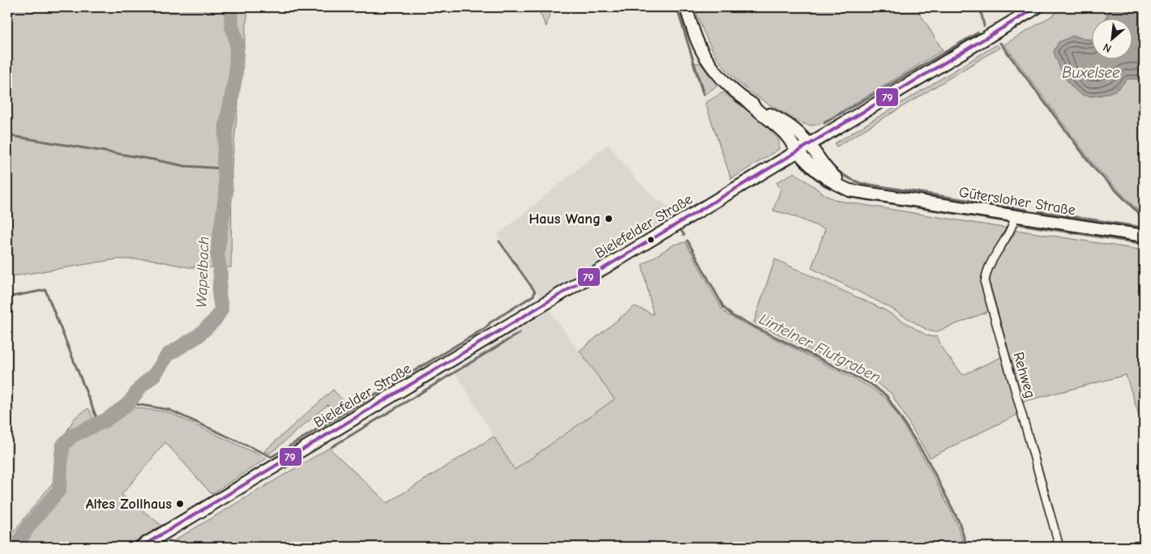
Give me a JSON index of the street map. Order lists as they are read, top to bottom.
{
  "streets": {
    "main road": ["Gütersloher Straße", "Bielefelder Straße"],
    "street": ["Rehweg"]
  },
  "crossings": [
    ["Gütersloher Straße", "Bielefelder Straße"],
    ["Gütersloher Straße", "Rehweg"]
  ],
  "water": ["Buxelsee", "Wapelbach", "Lintelner Flutgraben"],
  "places": ["Haus Wang", "Altes Zollhaus"],
  "lines": ["transit line 79"],
  "north": "bottom left"
}
